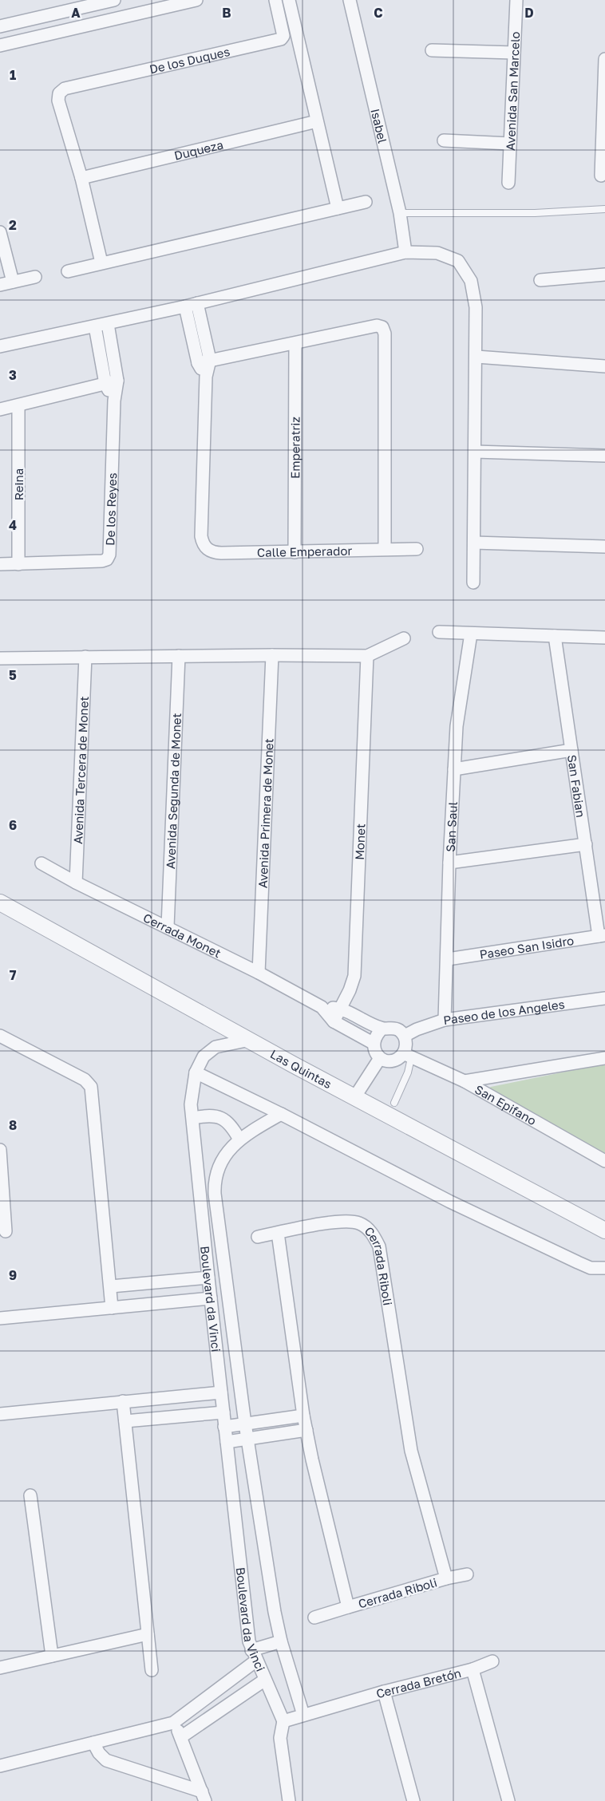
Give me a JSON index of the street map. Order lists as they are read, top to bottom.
{
  "streets": {
    "street": [
      "De los Duques",
      "Avenida San Marcelo",
      "Isabel",
      "Duqueza",
      "Emperatriz",
      "Reina",
      "De los Reyes",
      "Calle Emperador",
      "Avenida Tercera de Monet",
      "San Fabian",
      "Avenida Segunda de Monet",
      "Avenida Primera de Monet",
      "San Saul",
      "Monet",
      "Cerrada Monet",
      "Paseo San Isidro",
      "Paseo de los Angeles",
      "Las Quintas",
      "San Epifano",
      "Cerrada Riboli",
      "Boulevard da Vinci",
      "Cerrada Bretón"
    ]
  },
  "crossings": [
    ["De los Duques", "Duqueza"],
    ["Emperatriz", "Calle Emperador"],
    ["Reina", "De los Reyes"],
    ["Avenida Tercera de Monet", "Cerrada Monet"],
    ["San Fabian", "Paseo San Isidro"],
    ["Avenida Segunda de Monet", "Cerrada Monet"],
    ["Avenida Primera de Monet", "Cerrada Monet"],
    ["San Saul", "Paseo San Isidro"],
    ["San Saul", "Paseo de los Angeles"],
    ["Paseo de los Angeles", "San Epifano"],
    ["Boulevard da Vinci", "Cerrada Bretón"]
  ],
  "grid": {
    "columns": [
      "A",
      "B",
      "C",
      "D"
    ],
    "rows": [
      "1",
      "2",
      "3",
      "4",
      "5",
      "6",
      "7",
      "8",
      "9"
    ]
  }
}
